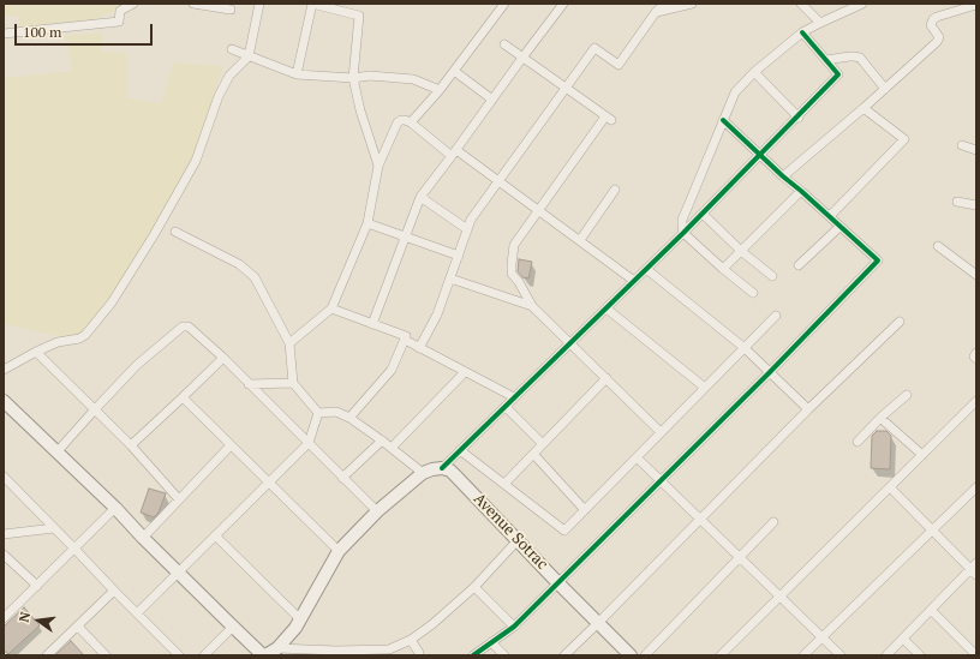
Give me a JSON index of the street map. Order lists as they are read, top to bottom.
{
  "streets": {
    "street": ["Avenue Sotrac"]
  },
  "scale_bar": "100 m",
  "north": "left"
}
